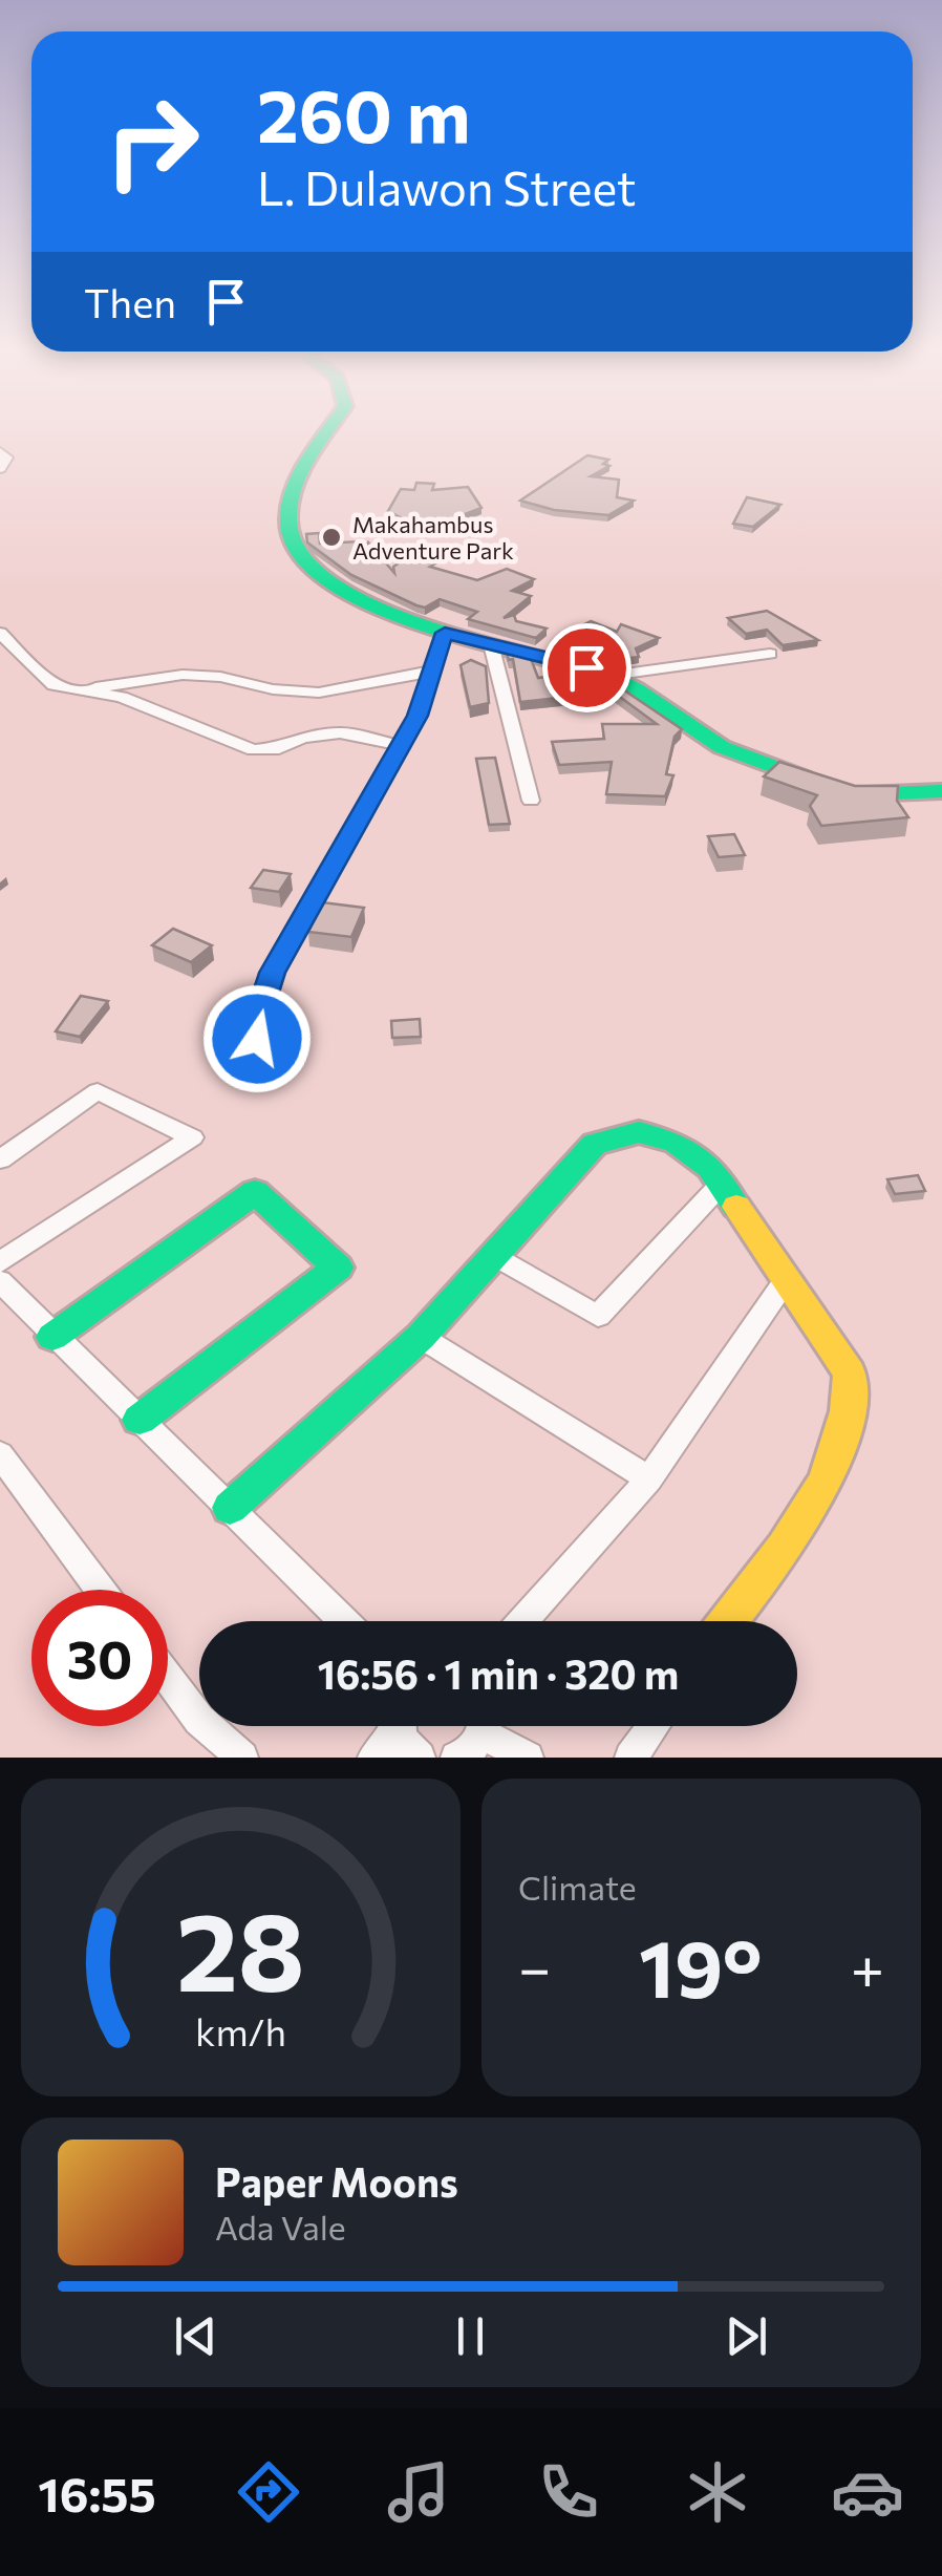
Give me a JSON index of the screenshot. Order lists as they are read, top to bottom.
{
  "places": ["Makahambus Adventure Park"],
  "page": {
    "turn": ["260 m", "L. Dulawon Street"],
    "then": "Then",
    "limit": "30",
    "trip": "16:56 · 1 min · 320 m",
    "tile": "Climate",
    "heat": ["−", "19°", "+"],
    "song": ["Paper Moons", "Ada Vale"],
    "tabs": "16:55",
    "gauge": ["28", "km/h"]
  }
}
